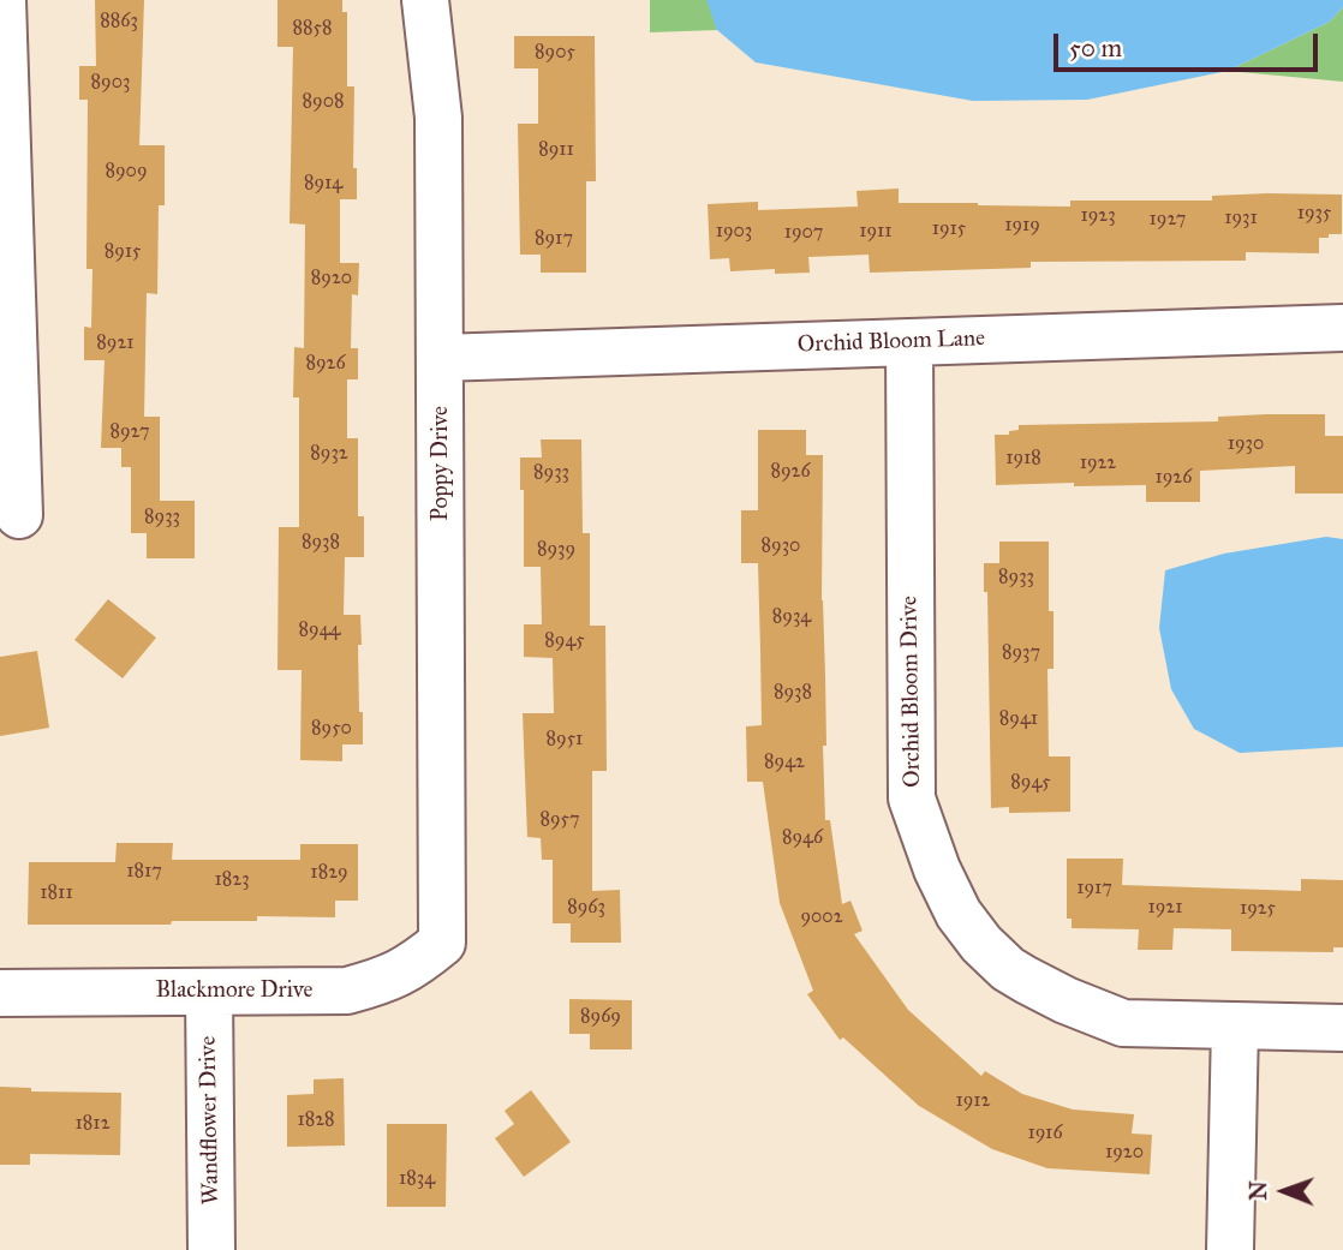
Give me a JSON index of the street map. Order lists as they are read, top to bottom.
{
  "streets": {
    "street": [
      "Orchid Bloom Lane",
      "Poppy Drive",
      "Orchid Bloom Drive",
      "Blackmore Drive",
      "Wandflower Drive"
    ]
  },
  "crossings": [
    ["Orchid Bloom Lane", "Poppy Drive"],
    ["Orchid Bloom Lane", "Orchid Bloom Drive"],
    ["Poppy Drive", "Blackmore Drive"],
    ["Blackmore Drive", "Wandflower Drive"]
  ],
  "house_numbers": [
    "8863",
    "8858",
    "8905",
    "8903",
    "8908",
    "8911",
    "8909",
    "8914",
    "1935",
    "1923",
    "1931",
    "1927",
    "1919",
    "1915",
    "1903",
    "1911",
    "1907",
    "8917",
    "8915",
    "8920",
    "8921",
    "8926",
    "8927",
    "1930",
    "8932",
    "1918",
    "1922",
    "8926",
    "8933",
    "1926",
    "8933",
    "8938",
    "8930",
    "8939",
    "8933",
    "8934",
    "8944",
    "8945",
    "8937",
    "8938",
    "8941",
    "8950",
    "8951",
    "8942",
    "8945",
    "8957",
    "8946",
    "1817",
    "1829",
    "1823",
    "1917",
    "1811",
    "8963",
    "1921",
    "1925",
    "9002",
    "8969",
    "1912",
    "1828",
    "1812",
    "1916",
    "1920",
    "1834"
  ],
  "scale_bar": "50 m",
  "north": "left"
}
